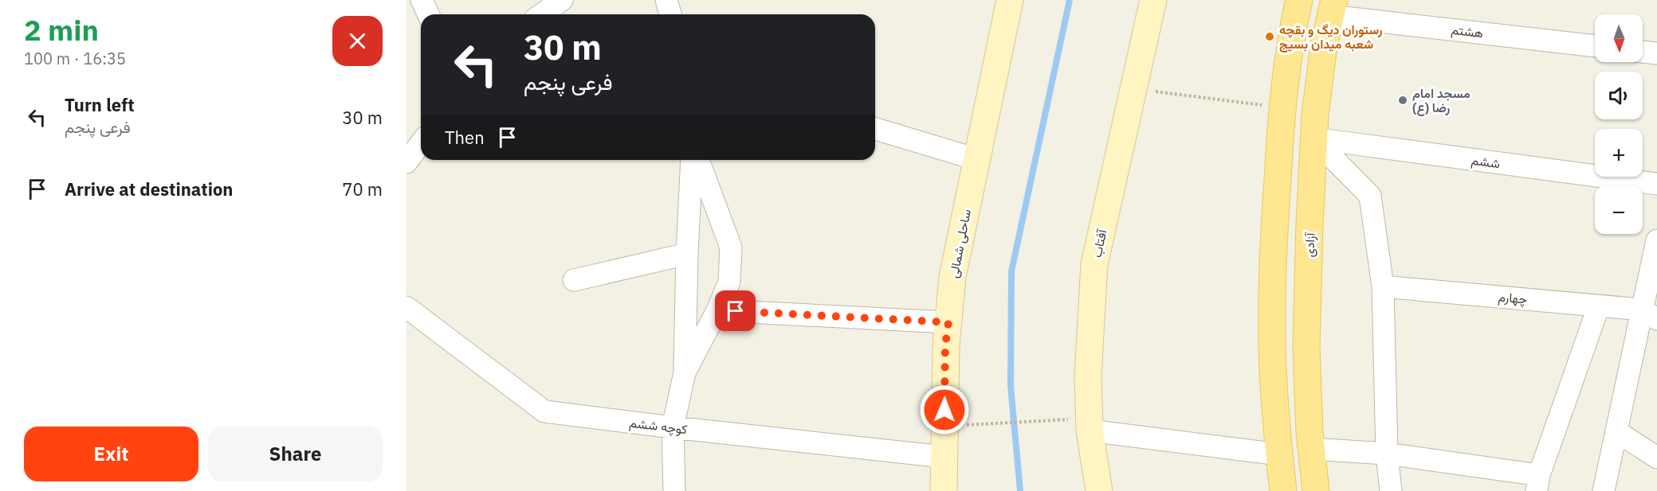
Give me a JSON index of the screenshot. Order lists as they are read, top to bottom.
{
  "streets": {
    "main road": ["آزادی"],
    "street": [
      "هشتم",
      "ششم",
      "ساحلی شمالی",
      "آفتاب",
      "چهارم",
      "کوچه ششم"
    ]
  },
  "crossings": [
    ["هشتم", "آزادی"],
    ["ششم", "آزادی"],
    ["ساحلی شمالی", "کوچه ششم"]
  ],
  "places": ["رستوران دیگ و بقچه شعبه میدان بسیج", "مسجد امام رضا (ع)"],
  "north": "bottom",
  "page": {
    "heading": ["2 min", "100 m · 16:35"],
    "map_buttons": ["+", "−"],
    "turn": ["30 m", "فرعی پنجم"],
    "list": [
      {
        "name": "Turn left",
        "note": "فرعی پنجم",
        "value": "30 m"
      },
      {
        "name": "Arrive at destination",
        "value": "70 m"
      }
    ],
    "then": "Then",
    "buttons": ["Exit", "Share"]
  }
}
